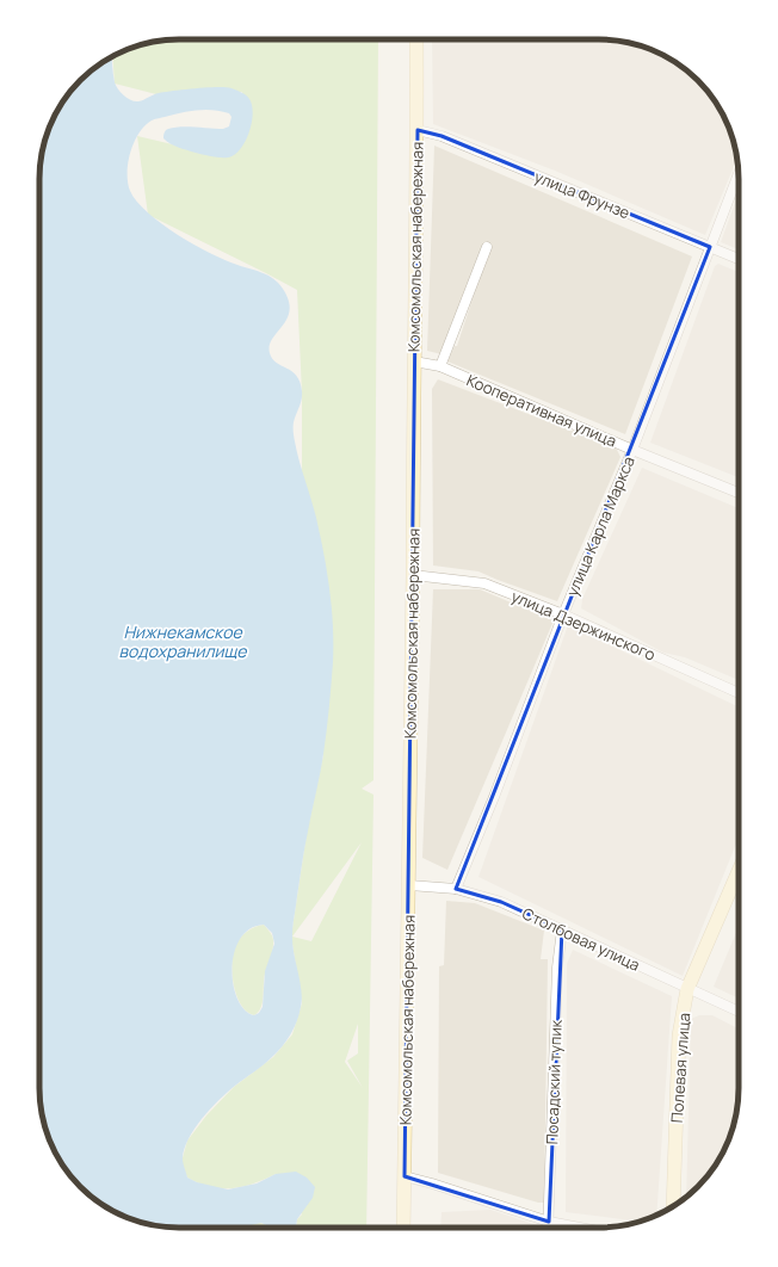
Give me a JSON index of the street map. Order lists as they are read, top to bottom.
{
  "streets": {
    "street": [
      "улица Фрунзе",
      "Комсомольская набережная",
      "Кооперативная улица",
      "улица Карла Маркса",
      "улица Дзержинского",
      "Столбовая улица",
      "Полевая улица",
      "Посадский тупик"
    ]
  },
  "crossings": [
    ["улица Фрунзе", "Комсомольская набережная"],
    ["улица Фрунзе", "улица Карла Маркса"],
    ["Комсомольская набережная", "Кооперативная улица"],
    ["Комсомольская набережная", "улица Дзержинского"],
    ["Комсомольская набережная", "Столбовая улица"],
    ["Кооперативная улица", "улица Карла Маркса"],
    ["улица Карла Маркса", "улица Дзержинского"],
    ["улица Карла Маркса", "Столбовая улица"],
    ["Столбовая улица", "Полевая улица"],
    ["Столбовая улица", "Посадский тупик"]
  ],
  "water": ["Нижнекамское водохранилище"]
}
